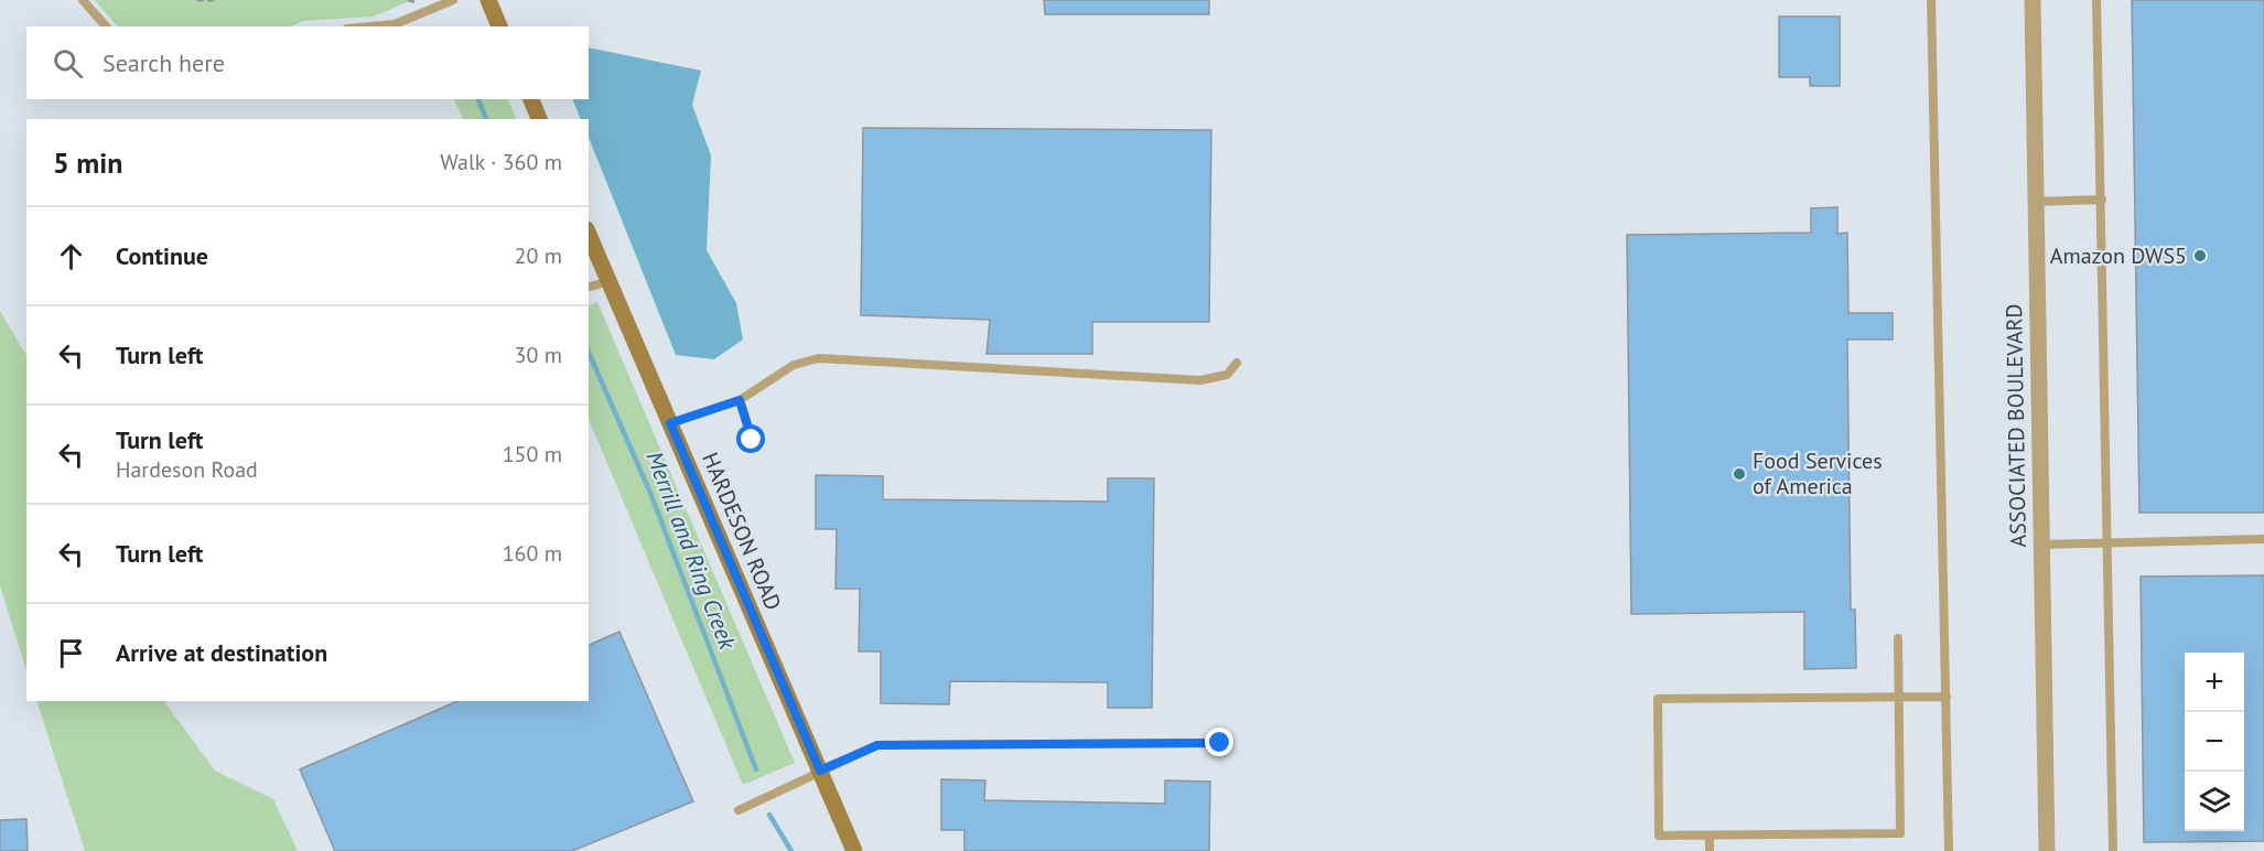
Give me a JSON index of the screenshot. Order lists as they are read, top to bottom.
{
  "streets": {
    "street": ["ASSOCIATED BOULEVARD", "HARDESON ROAD"]
  },
  "water": ["Merrill and Ring Creek"],
  "places": ["Amazon DWS5", "Food Services of America"],
  "page": {
    "search": "Search here",
    "heading": ["5 min", "Walk · 360 m"],
    "list": [
      ["Continue", "20 m"],
      ["Turn left", "30 m"],
      ["Turn left", "Hardeson Road", "150 m"],
      ["Turn left", "160 m"],
      "Arrive at destination"
    ],
    "map_buttons": ["+", "−"]
  }
}
